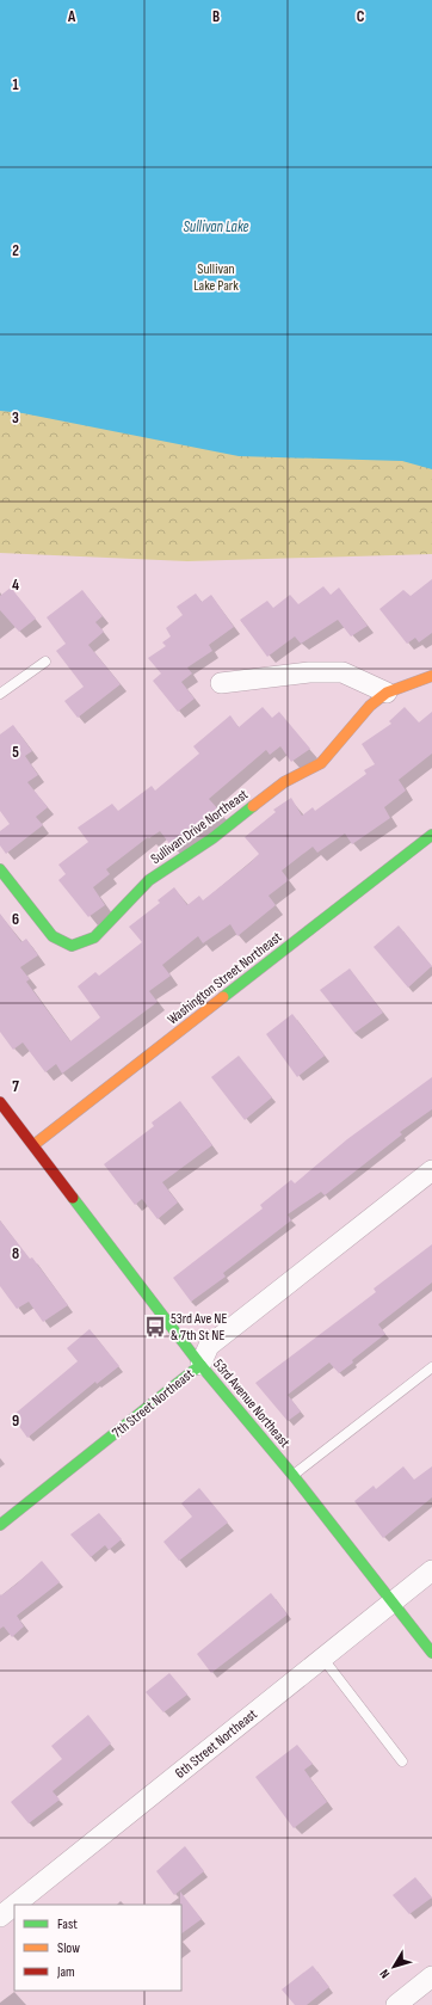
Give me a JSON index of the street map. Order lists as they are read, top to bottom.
{
  "streets": {
    "street": [
      "Sullivan Drive Northeast",
      "Washington Street Northeast",
      "7th Street Northeast",
      "53rd Avenue Northeast",
      "6th Street Northeast"
    ]
  },
  "crossings": [
    ["Washington Street Northeast", "53rd Avenue Northeast"],
    ["7th Street Northeast", "53rd Avenue Northeast"],
    ["53rd Avenue Northeast", "6th Street Northeast"]
  ],
  "water": ["Sullivan Lake"],
  "parks": ["Sullivan Lake Park"],
  "places": {
    "bus stop": ["53rd Ave NE & 7th St NE"]
  },
  "legend": ["Fast", "Slow", "Jam"],
  "north": "bottom left",
  "grid": {
    "columns": ["A", "B", "C"],
    "rows": [
      "1",
      "2",
      "3",
      "4",
      "5",
      "6",
      "7",
      "8",
      "9"
    ]
  }
}
